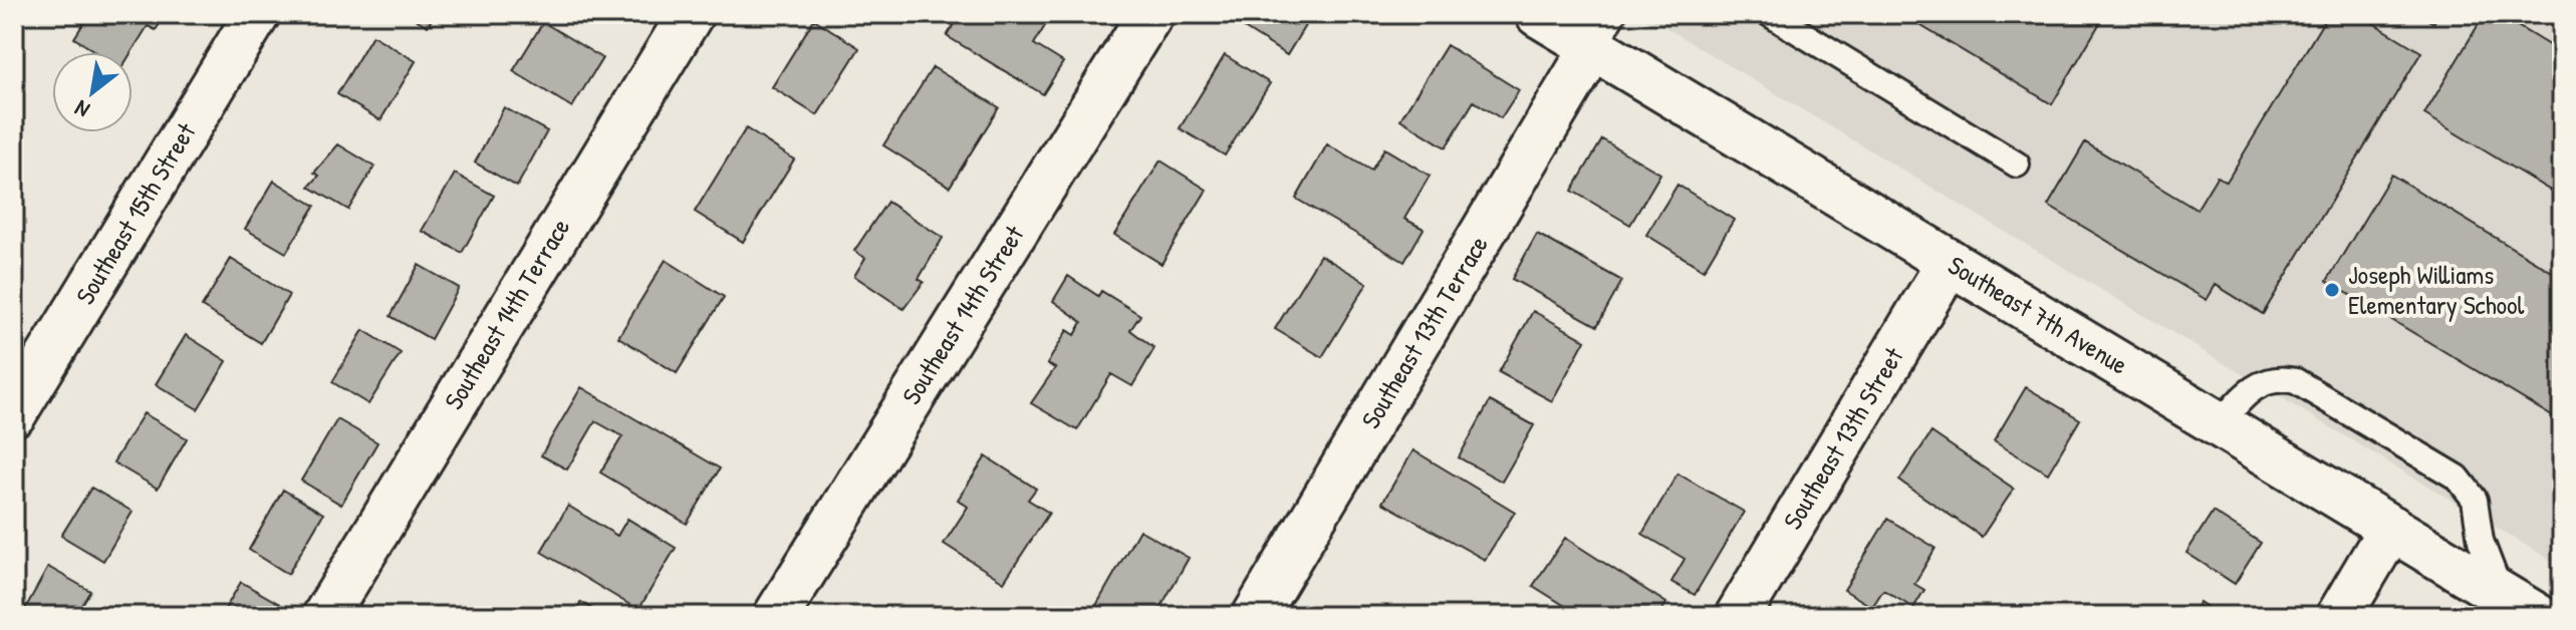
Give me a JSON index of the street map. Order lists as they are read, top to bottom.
{
  "streets": {
    "street": [
      "Southeast 15th Street",
      "Southeast 14th Terrace",
      "Southeast 14th Street",
      "Southeast 7th Avenue",
      "Southeast 13th Terrace",
      "Southeast 13th Street"
    ]
  },
  "crossings": [
    ["Southeast 7th Avenue", "Southeast 13th Terrace"],
    ["Southeast 7th Avenue", "Southeast 13th Street"]
  ],
  "places": ["Joseph Williams Elementary School"],
  "north": "bottom left"
}
